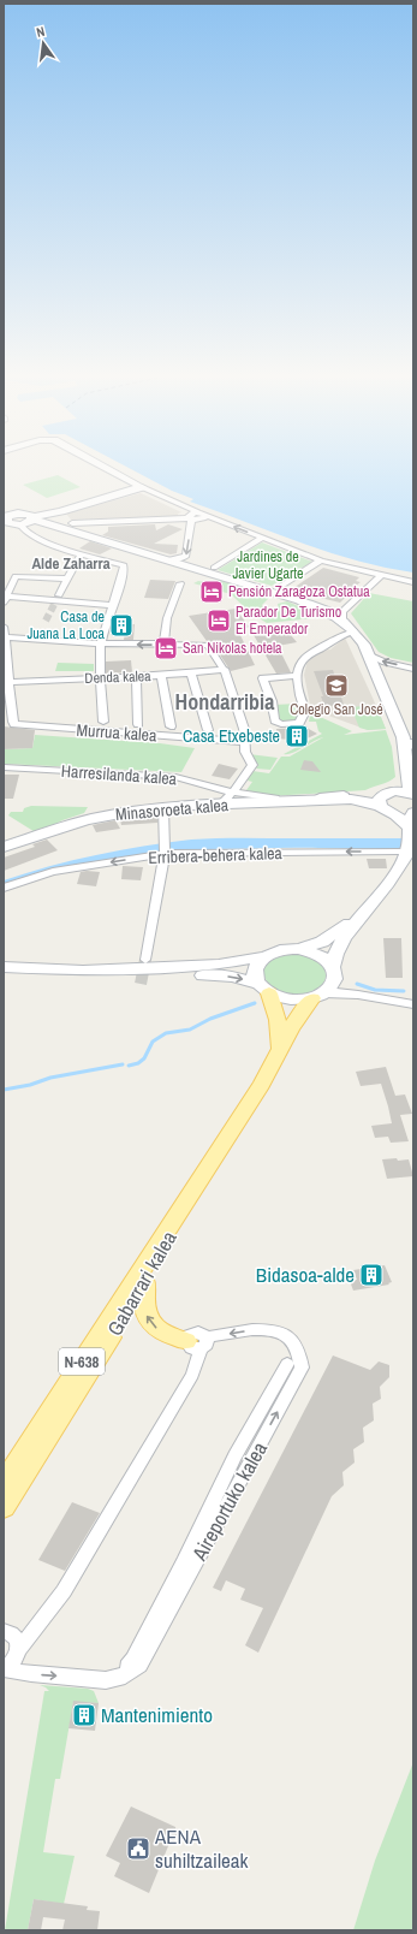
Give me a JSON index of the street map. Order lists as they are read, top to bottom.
{
  "streets": {
    "main road": ["Gabarrari kalea", "N-638"],
    "street": [
      "Denda kalea",
      "Murrua kalea",
      "Harresilanda kalea",
      "Minasoroeta kalea",
      "Erribera-behera kalea",
      "Aireportuko kalea"
    ]
  },
  "crossings": [
    ["Denda kalea", "Murrua kalea"],
    ["Harresilanda kalea", "Minasoroeta kalea"],
    ["Gabarrari kalea", "N-638"]
  ],
  "one_way": ["Erribera-behera kalea"],
  "districts": ["Alde Zaharra", "Hondarribia"],
  "parks": ["Jardines de Javier Ugarte"],
  "places": {
    "hotel": ["Pensión Zaragoza Ostatua", "Parador De Turismo El Emperador", "San Nikolas hotela"],
    "building": [
      "Casa de Juana La Loca",
      "Casa Etxebeste",
      "Bidasoa-alde",
      "Mantenimiento"
    ],
    "school or university": ["Colegio San José"],
    "public building": ["AENA suhiltzaileak"]
  },
  "north": "top"
}
